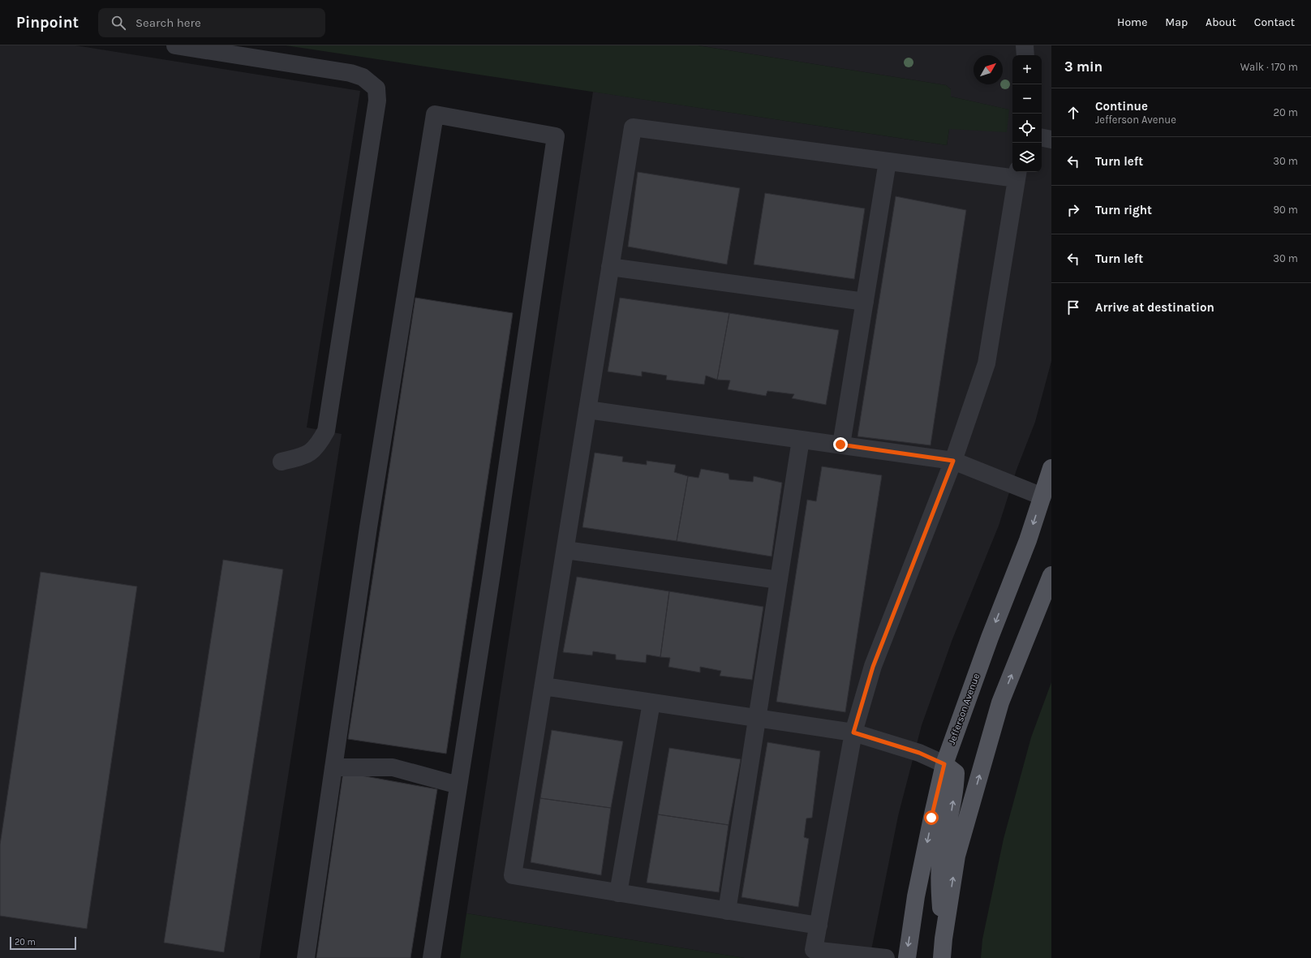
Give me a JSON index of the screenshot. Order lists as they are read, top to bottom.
{
  "streets": {
    "main road": ["Jefferson Avenue"]
  },
  "scale_bar": "20 m",
  "north": "top right",
  "page": {
    "header": "Pinpoint",
    "search": "Search here",
    "nav": [
      "Home",
      "Map",
      "About",
      "Contact"
    ],
    "heading": ["3 min", "Walk · 170 m"],
    "map_buttons": ["+", "−"],
    "list": [
      ["Continue", "Jefferson Avenue", "20 m"],
      ["Turn left", "30 m"],
      ["Turn right", "90 m"],
      ["Turn left", "30 m"],
      "Arrive at destination"
    ],
    "scale": "20 m"
  }
}
